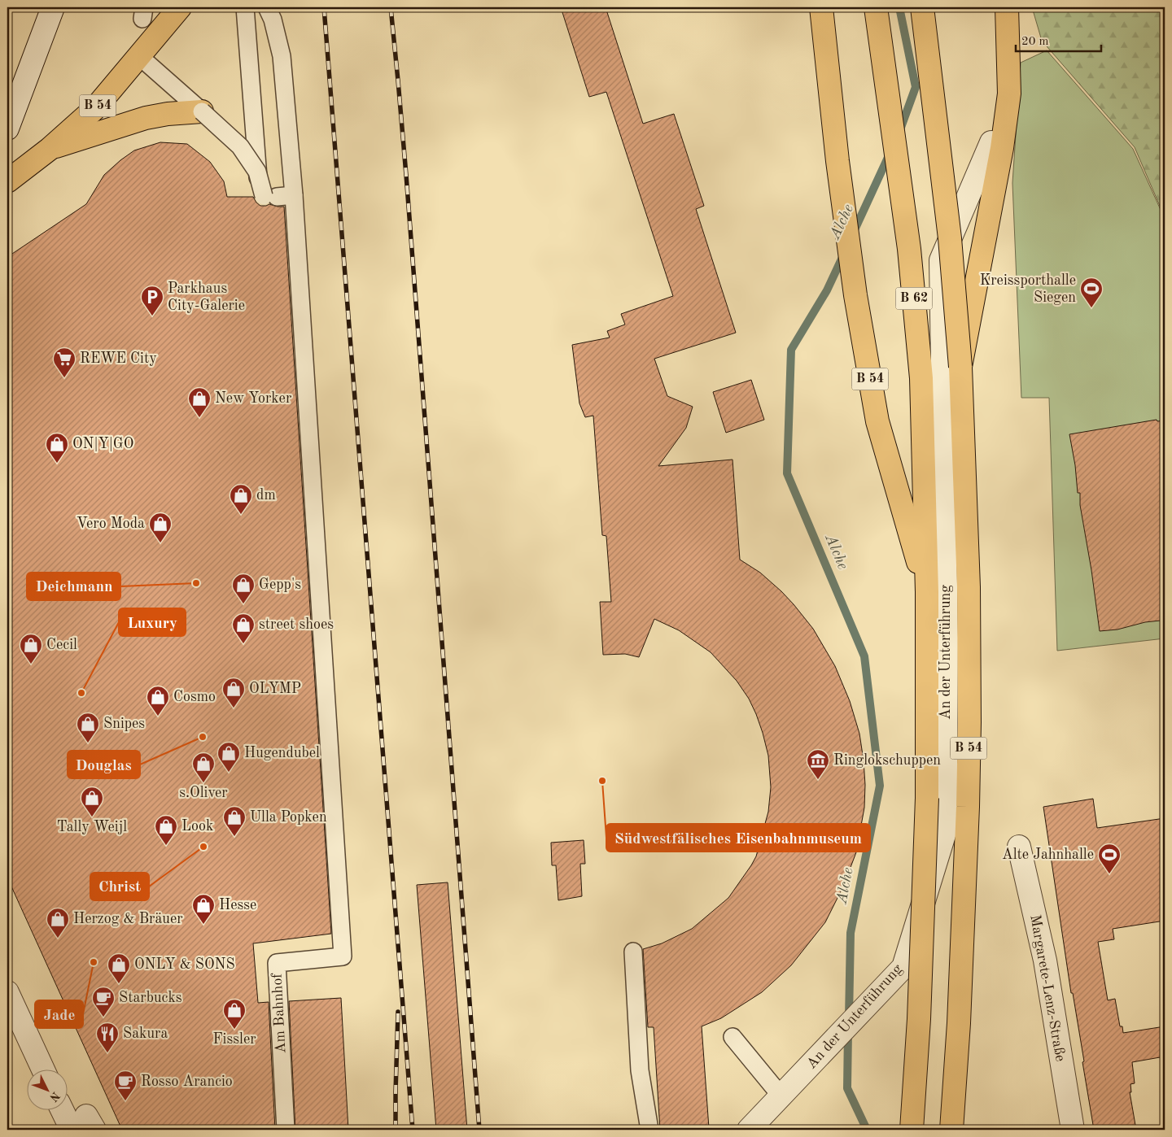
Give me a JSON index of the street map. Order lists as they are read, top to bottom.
{
  "streets": {
    "main road": ["B 54", "B 62"],
    "street": ["An der Unterführung", "Margarete-Lenz-Straße"],
    "lane": ["Am Bahnhof"]
  },
  "crossings": [
    ["B 54", "B 62"]
  ],
  "water": ["Alche"],
  "places": {
    "sports": ["Kreissporthalle Siegen", "Alte Jahnhalle"],
    "parking": ["Parkhaus City-Galerie"],
    "supermarket": ["REWE City"],
    "shop": [
      "New Yorker",
      "ON|Y|GO",
      "dm",
      "Vero Moda",
      "Gepp's",
      "street shoes",
      "Cecil",
      "OLYMP",
      "Cosmo",
      "Snipes",
      "Hugendubel",
      "s.Oliver",
      "Tally Weijl",
      "Ulla Popken",
      "Look",
      "Hesse",
      "Herzog & Bräuer",
      "ONLY & SONS",
      "Fissler"
    ],
    "other": [
      "Deichmann",
      "Luxury",
      "Douglas",
      "Südwestfälisches Eisenbahnmuseum",
      "Christ",
      "Jade"
    ],
    "museum": ["Ringlokschuppen"],
    "cafe": ["Starbucks", "Rosso Arancio"],
    "restaurant": ["Sakura"]
  },
  "scale_bar": "20 m",
  "north": "bottom right"
}
